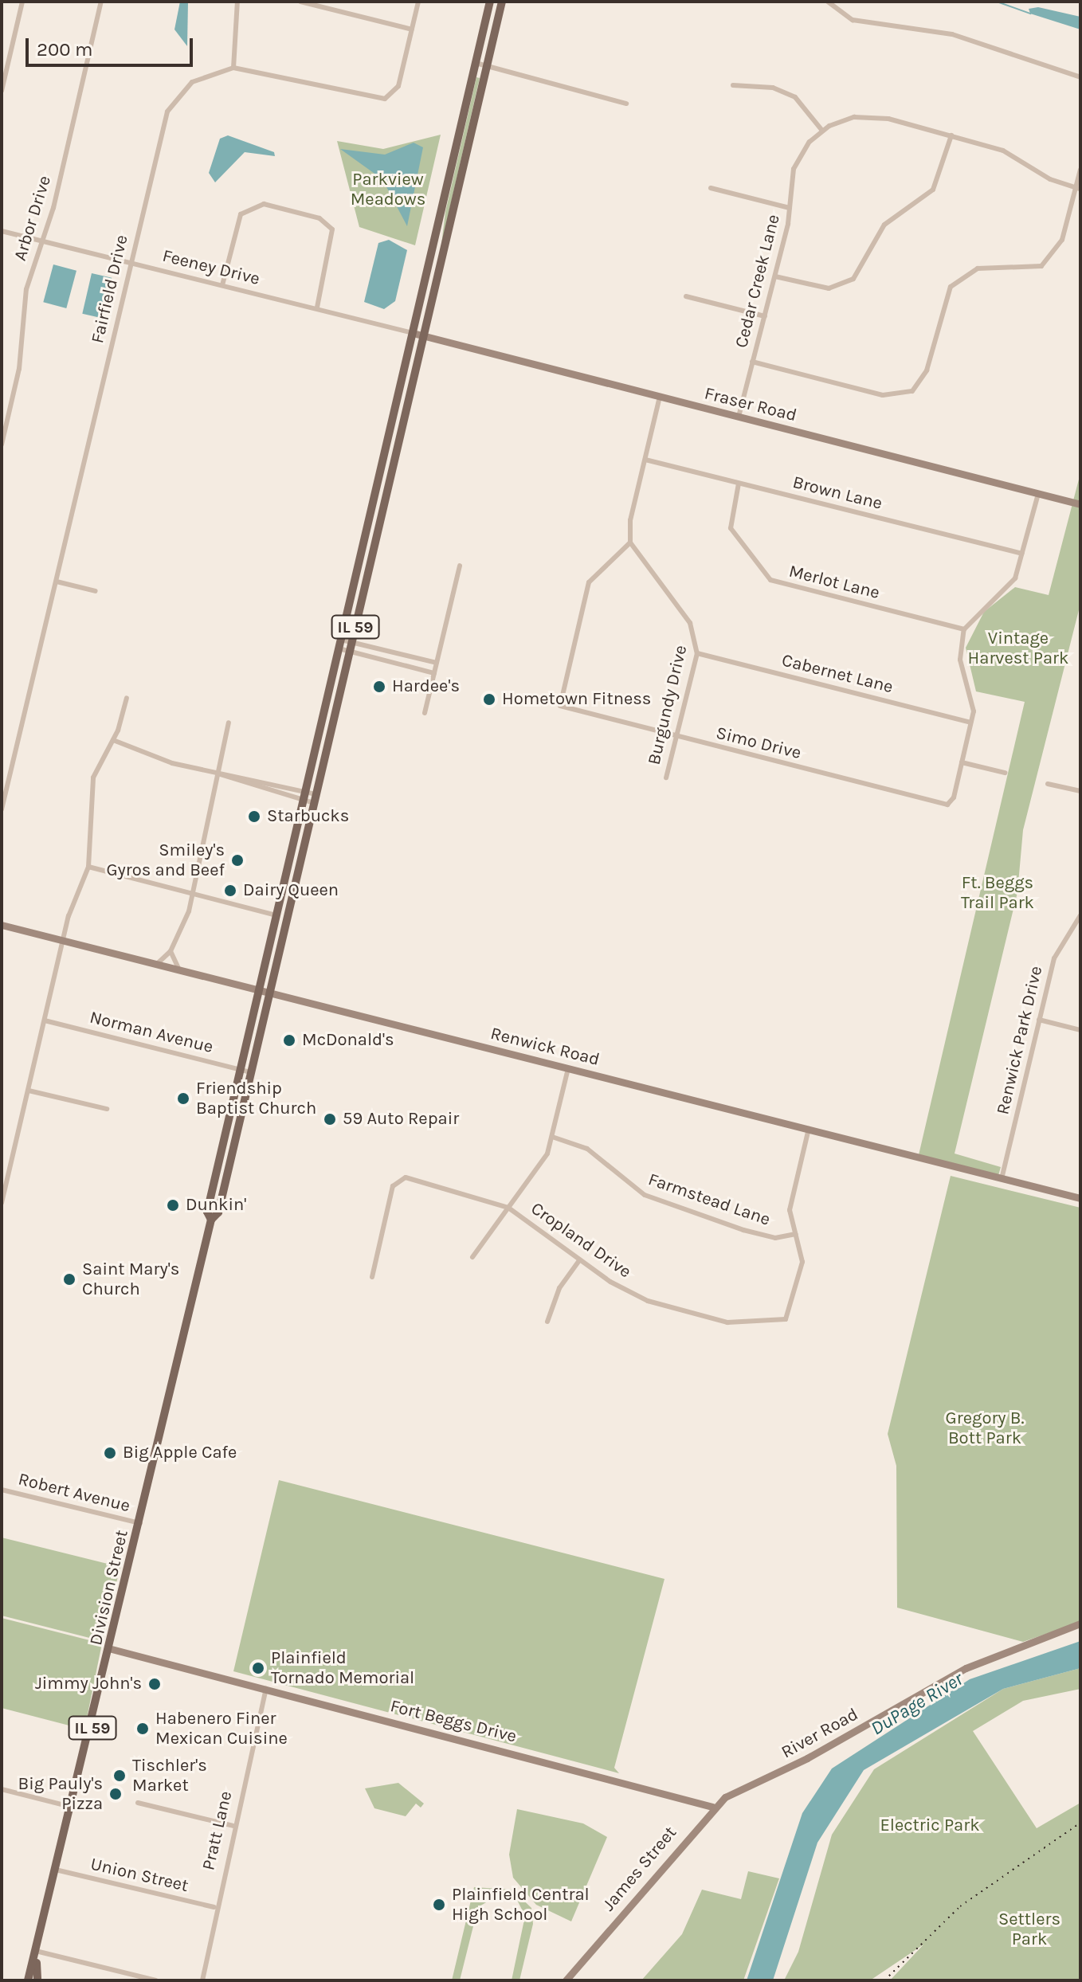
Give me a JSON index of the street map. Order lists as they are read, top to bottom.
{
  "streets": {
    "main road": ["IL 59", "Division Street"],
    "street": [
      "Arbor Drive",
      "Feeney Drive",
      "Cedar Creek Lane",
      "Fairfield Drive",
      "Fraser Road",
      "Brown Lane",
      "Merlot Lane",
      "Cabernet Lane",
      "Burgundy Drive",
      "Simo Drive",
      "Norman Avenue",
      "Renwick Park Drive",
      "Renwick Road",
      "Farmstead Lane",
      "Cropland Drive",
      "Robert Avenue",
      "Fort Beggs Drive",
      "River Road",
      "Pratt Lane",
      "James Street",
      "Union Street"
    ]
  },
  "crossings": [
    ["Arbor Drive", "Feeney Drive"],
    ["Feeney Drive", "Fairfield Drive"],
    ["Feeney Drive", "Fraser Road"],
    ["Feeney Drive", "IL 59"],
    ["Cedar Creek Lane", "Fraser Road"],
    ["Fraser Road", "IL 59"],
    ["Brown Lane", "Merlot Lane"],
    ["IL 59", "Renwick Road"],
    ["IL 59", "Division Street"],
    ["Cabernet Lane", "Burgundy Drive"],
    ["Burgundy Drive", "Simo Drive"],
    ["Norman Avenue", "Division Street"],
    ["Renwick Park Drive", "Renwick Road"],
    ["Renwick Road", "Division Street"],
    ["Farmstead Lane", "Cropland Drive"],
    ["Robert Avenue", "Division Street"],
    ["Division Street", "Fort Beggs Drive"],
    ["Division Street", "Union Street"],
    ["Fort Beggs Drive", "River Road"],
    ["Fort Beggs Drive", "Pratt Lane"],
    ["Fort Beggs Drive", "James Street"],
    ["River Road", "James Street"],
    ["Pratt Lane", "Union Street"]
  ],
  "water": ["DuPage River"],
  "parks": [
    "Parkview Meadows",
    "Vintage Harvest Park",
    "Ft. Beggs Trail Park",
    "Gregory B. Bott Park",
    "Electric Park",
    "Settlers Park"
  ],
  "places": [
    "Hardee's",
    "Hometown Fitness",
    "Starbucks",
    "Smiley's Gyros and Beef",
    "Dairy Queen",
    "McDonald's",
    "Friendship Baptist Church",
    "59 Auto Repair",
    "Dunkin'",
    "Saint Mary's Church",
    "Big Apple Cafe",
    "Plainfield Tornado Memorial",
    "Jimmy John's",
    "Habenero Finer Mexican Cuisine",
    "Tischler's Market",
    "Big Pauly's Pizza",
    "Plainfield Central High School"
  ],
  "scale_bar": "200 m"
}
